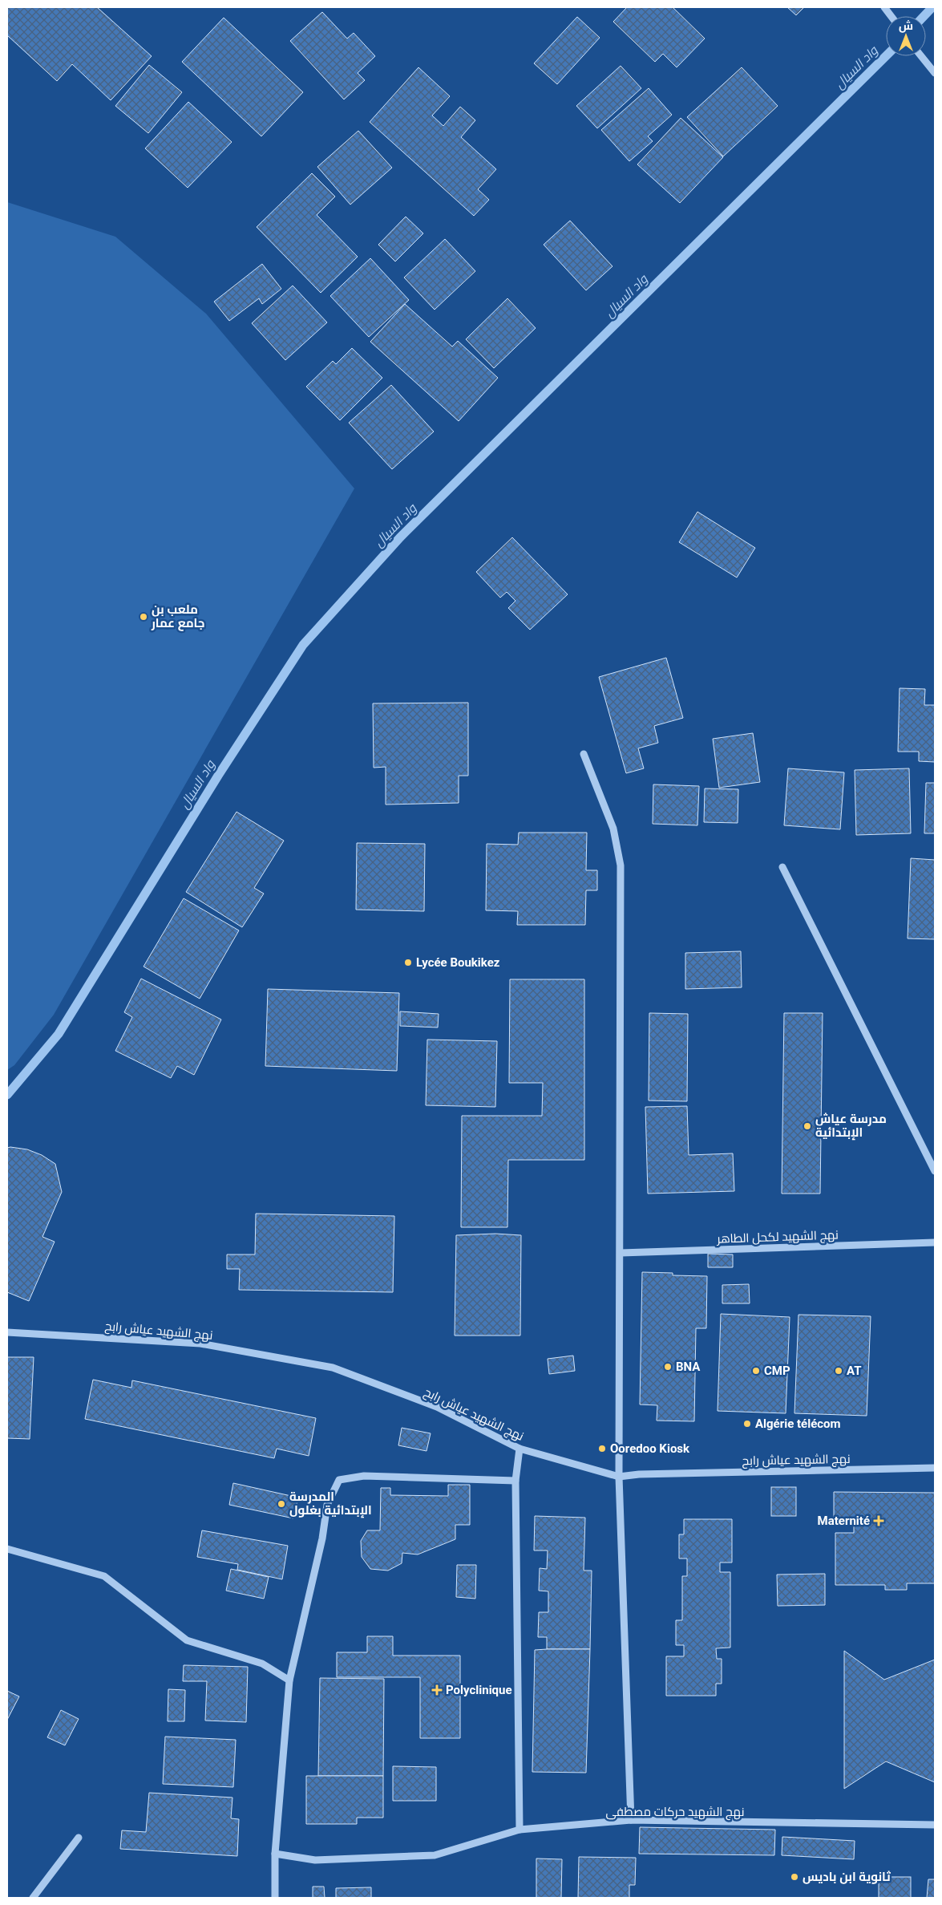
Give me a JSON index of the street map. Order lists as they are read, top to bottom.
{
  "streets": {
    "street": ["نهج الشهيد لكحل الطاهر", "نهج الشهيد عياش رابح", "نهج الشهيد حركات مصطفى"]
  },
  "water": ["واد السيال"],
  "places": {
    "other": [
      "ملعب بن جامع عمار",
      "Lycée Boukikez",
      "مدرسة عياش الإبتدائية",
      "BNA",
      "CMP",
      "AT",
      "Algérie télécom",
      "Ooredoo Kiosk",
      "المدرسة الإبتدائية بغلول",
      "ثانوية ابن باديس"
    ],
    "health": ["Maternité", "Polyclinique"]
  },
  "north": "top"
}
